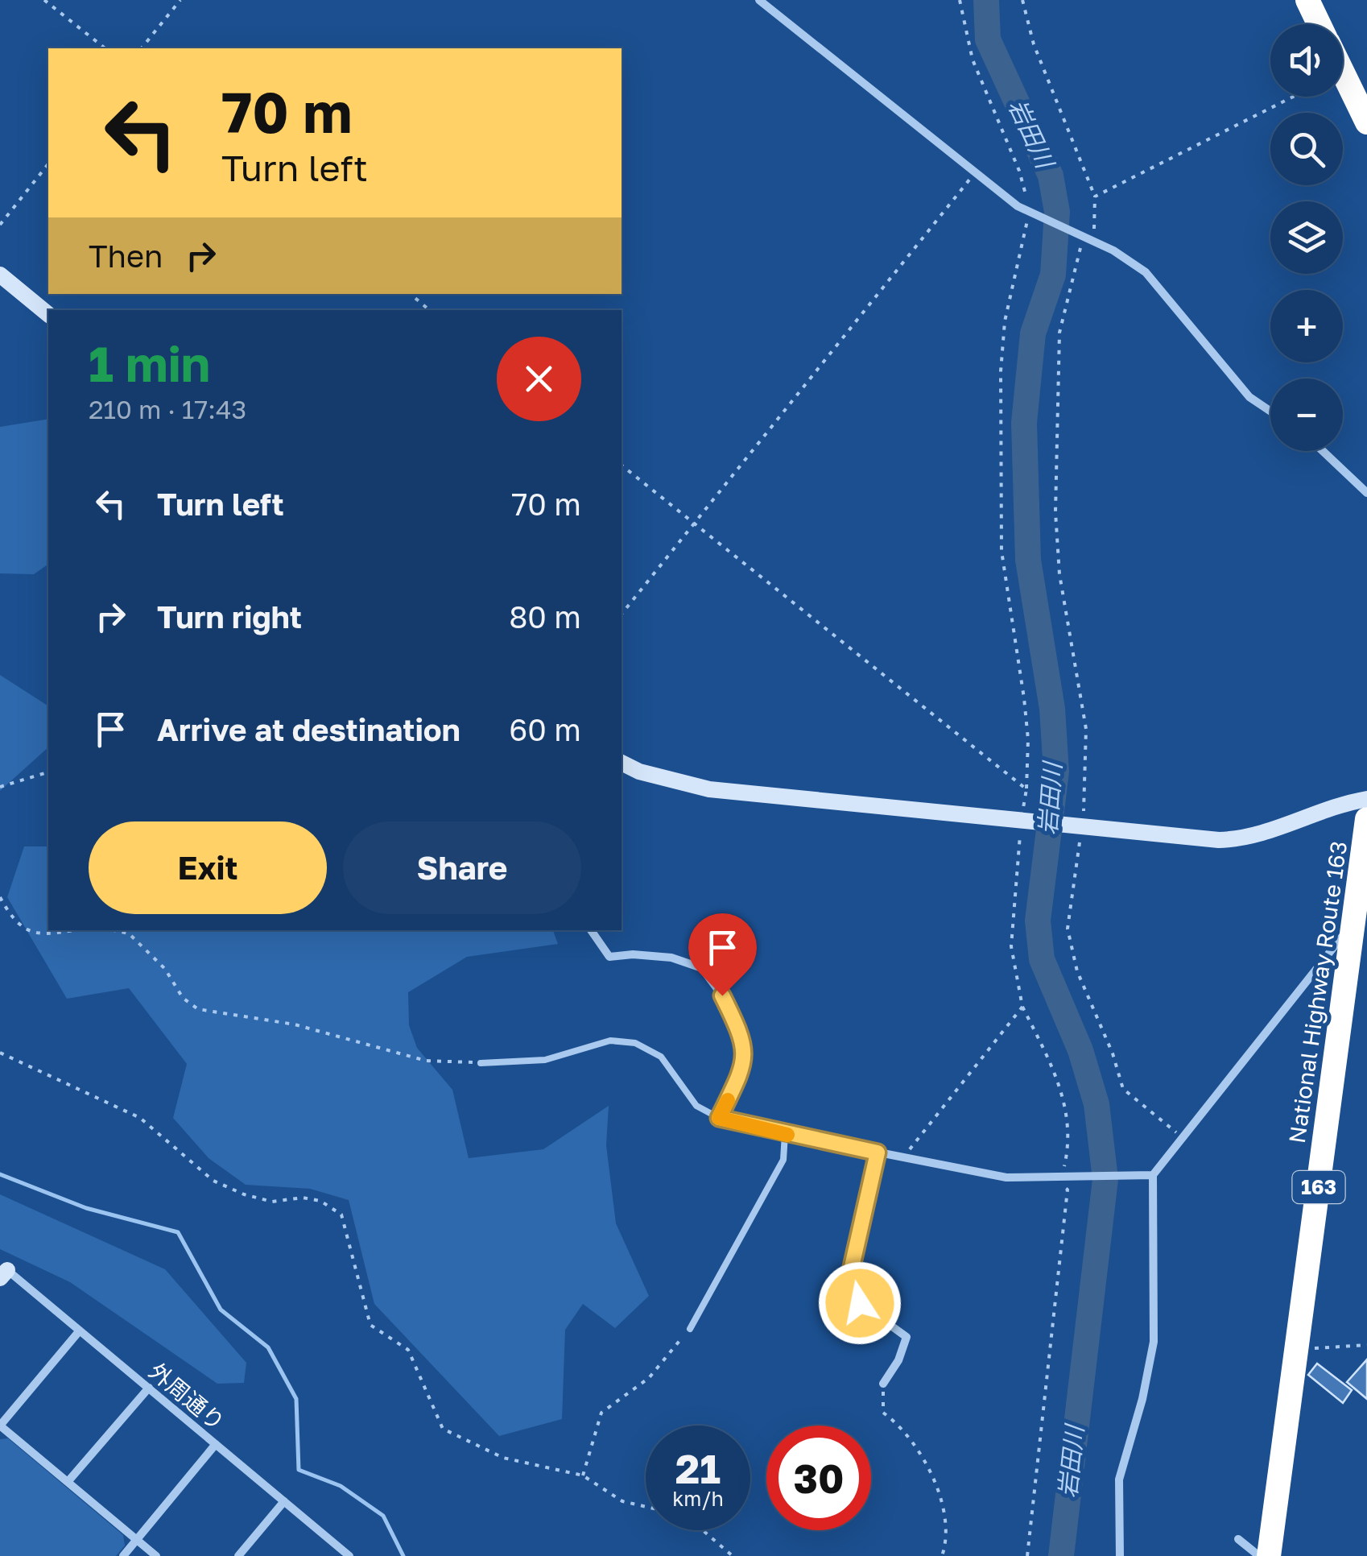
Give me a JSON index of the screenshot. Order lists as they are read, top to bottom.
{
  "streets": {
    "highway": ["National Highway Route 163", "163"],
    "street": ["外周通り"]
  },
  "water": ["岩田川"],
  "page": {
    "map_buttons": ["+", "−"],
    "turn": ["70 m", "Turn left"],
    "then": "Then",
    "heading": ["1 min", "210 m · 17:43"],
    "list": [
      {
        "name": "Turn left",
        "value": "70 m"
      },
      {
        "name": "Turn right",
        "value": "80 m"
      },
      {
        "name": "Arrive at destination",
        "value": "60 m"
      }
    ],
    "buttons": ["Exit", "Share"],
    "speed": "21 km/h",
    "limit": "30"
  }
}
